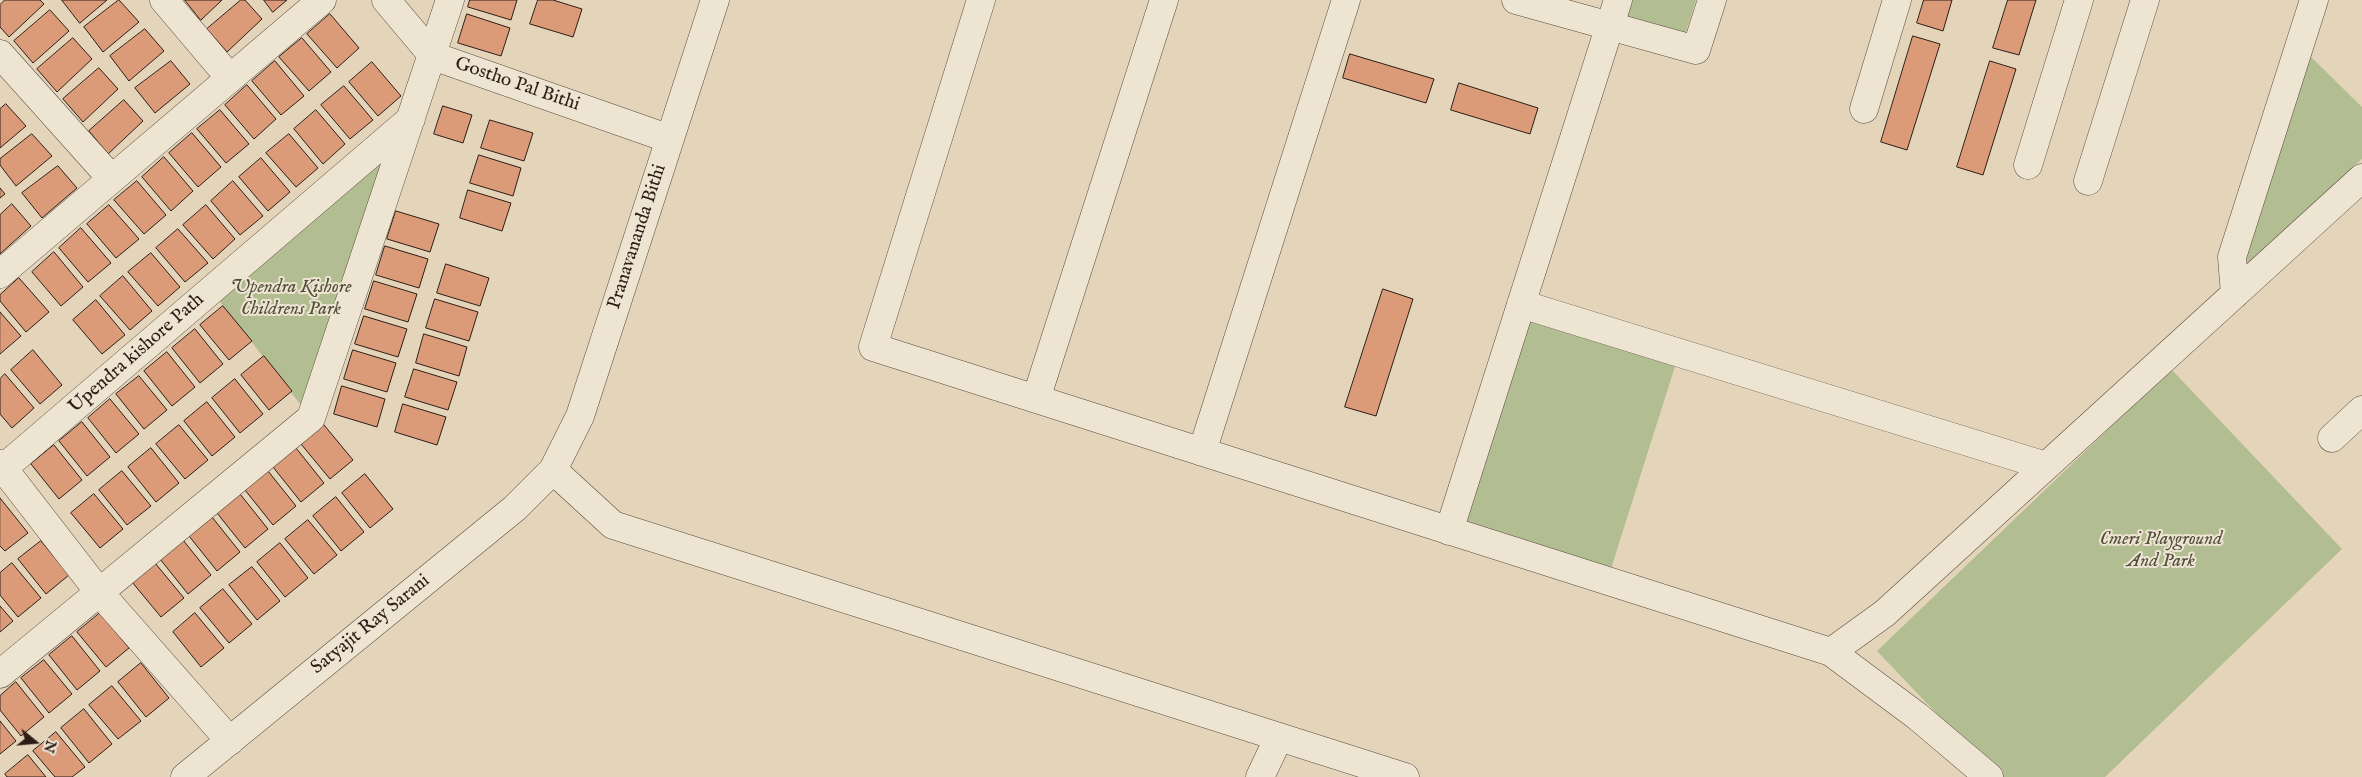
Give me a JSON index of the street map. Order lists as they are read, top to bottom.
{
  "streets": {
    "street": [
      "Gostho Pal Bithi",
      "Pranavananda Bithi",
      "Upendra kishore Path",
      "Satyajit Ray Sarani"
    ]
  },
  "crossings": [
    ["Gostho Pal Bithi", "Pranavananda Bithi"],
    ["Pranavananda Bithi", "Satyajit Ray Sarani"]
  ],
  "parks": ["Upendra Kishore Childrens Park", "Cmeri Playground And Park"],
  "north": "right"
}
